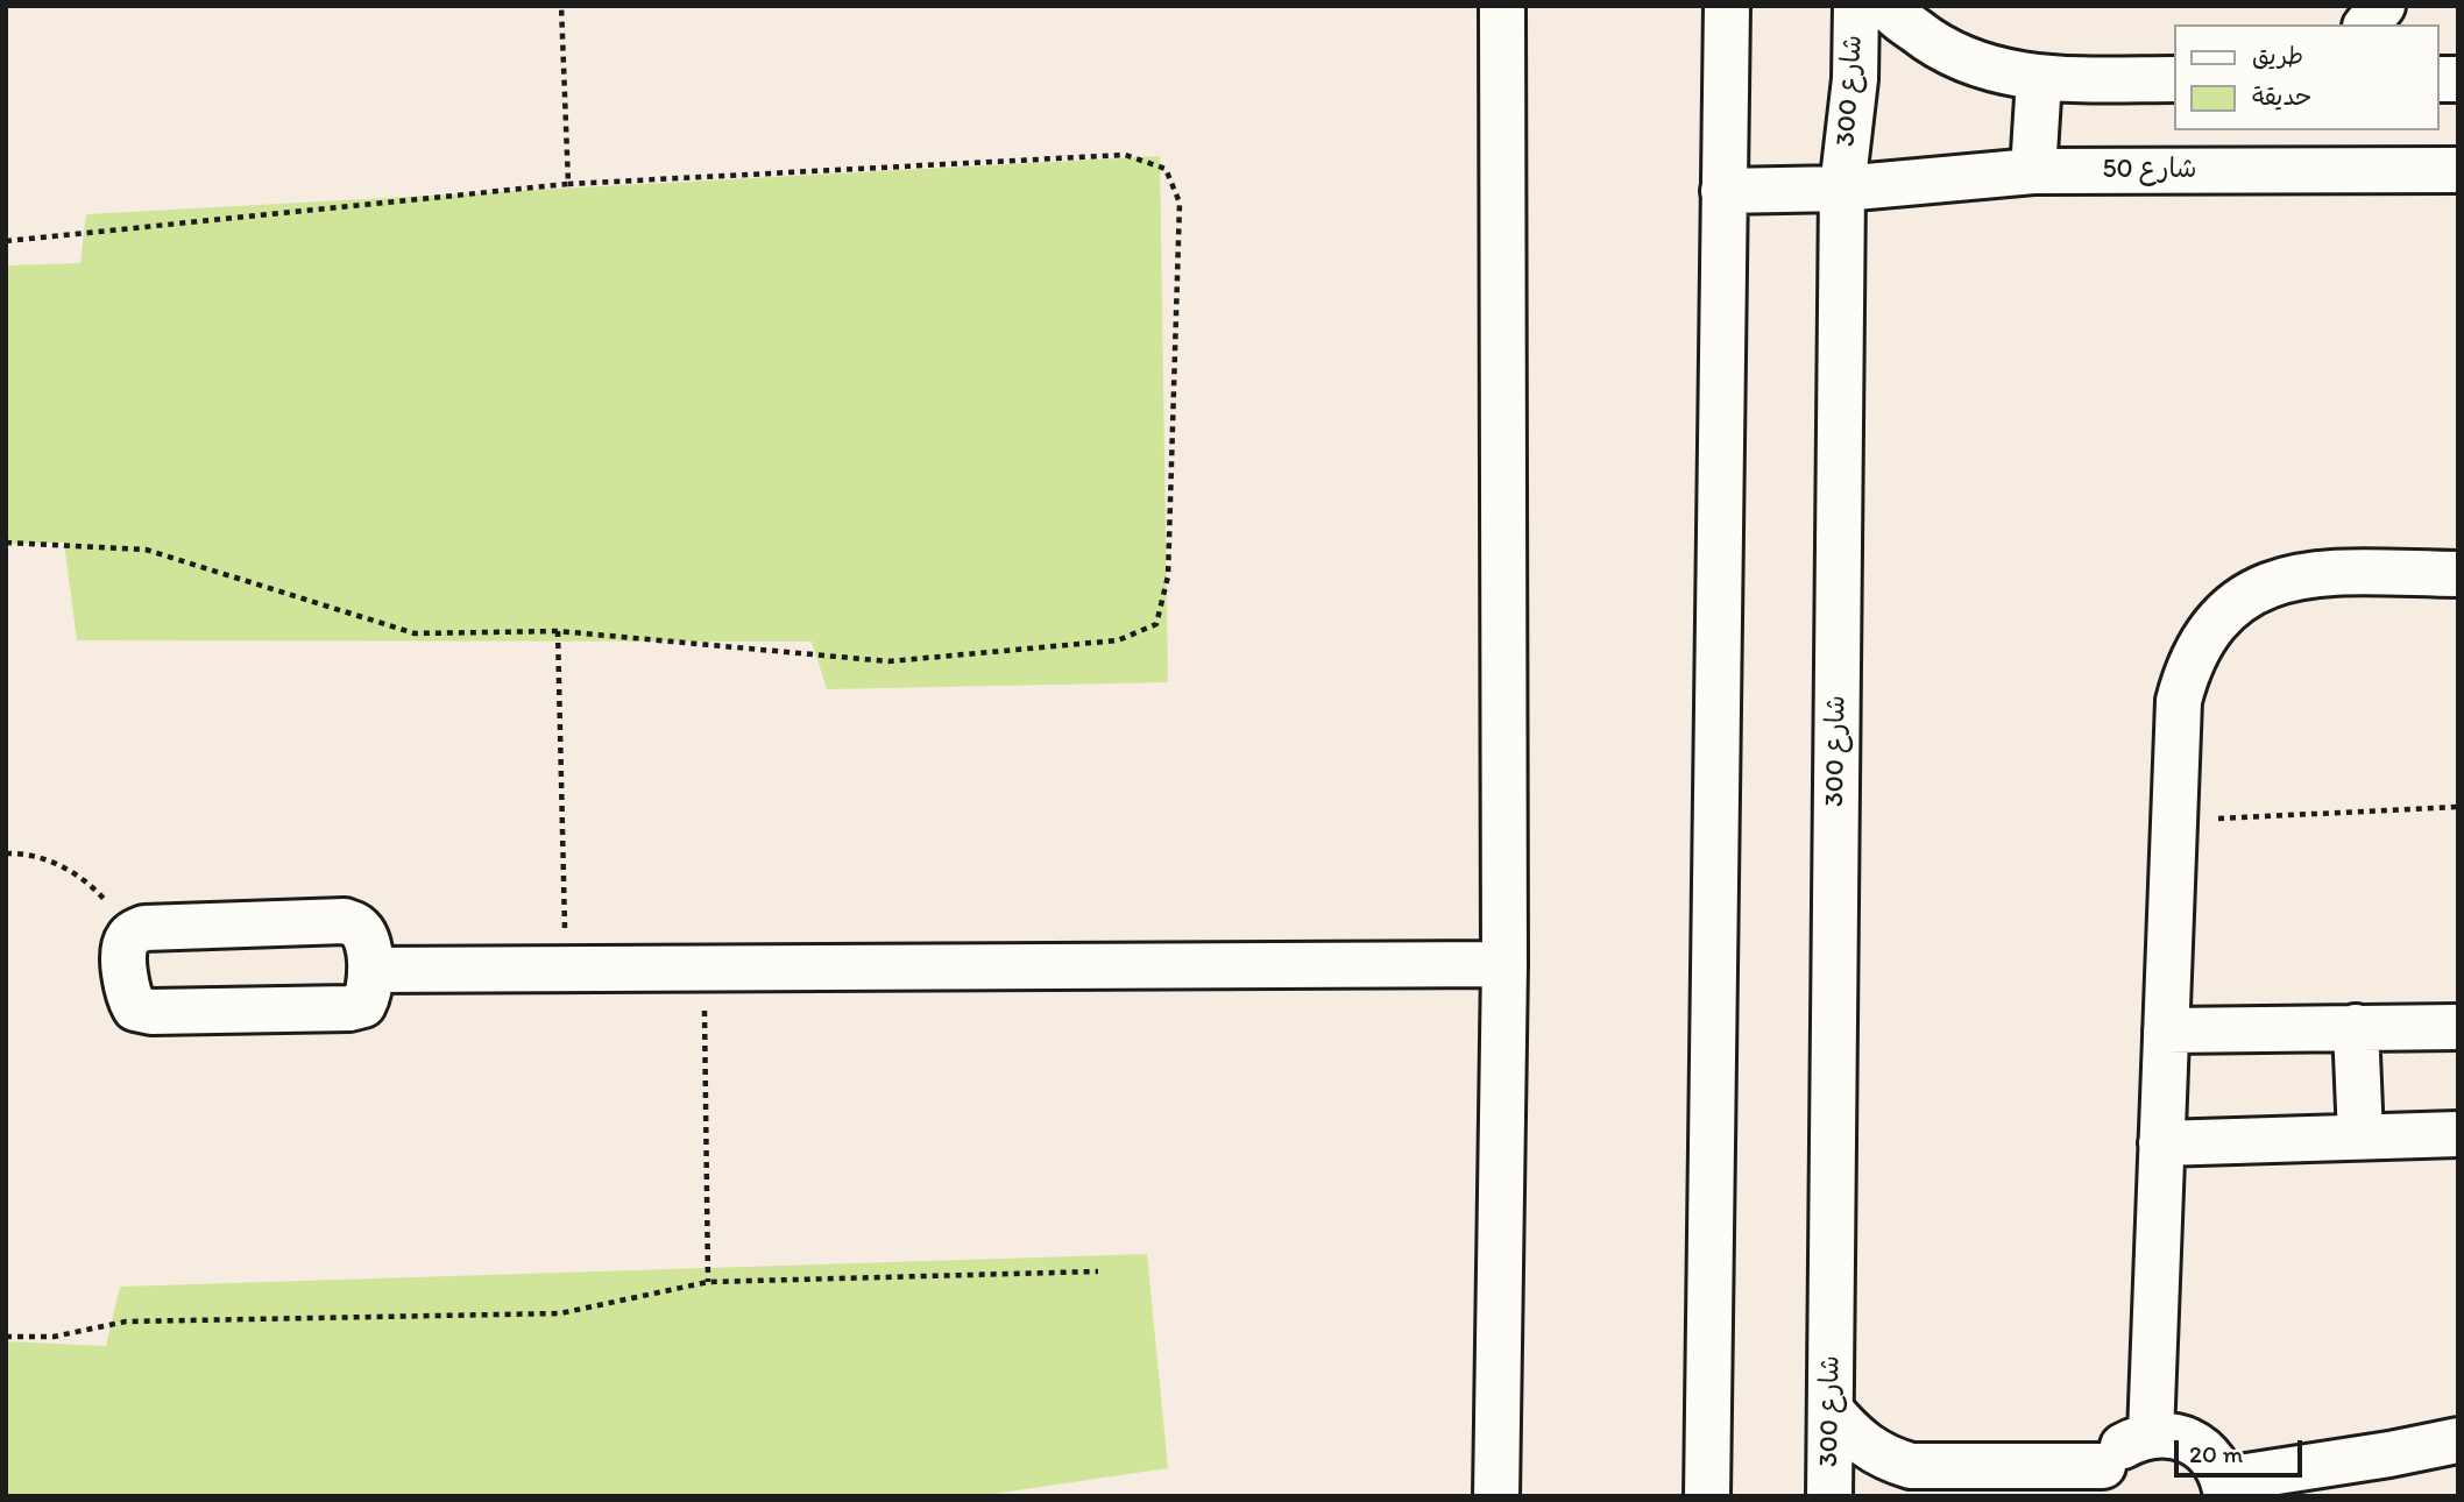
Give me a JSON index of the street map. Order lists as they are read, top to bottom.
{
  "streets": {
    "street": ["شارع 300", "شارع 50"]
  },
  "crossings": [
    ["شارع 300", "شارع 50"]
  ],
  "legend": ["طريق", "حديقة"],
  "scale_bar": "20 m"
}
